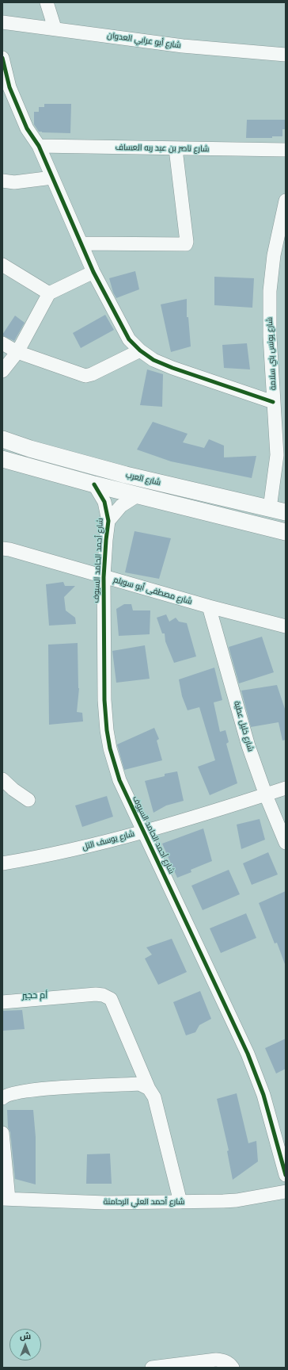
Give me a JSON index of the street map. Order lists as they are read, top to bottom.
{
  "streets": {
    "main road": ["شارع العرب"],
    "street": [
      "شارع أبو عرابي العدوان",
      "شارع ناصر بن عبد ربه العساف",
      "شارع يونس بني سلامة",
      "شارع أحمد الحامد السيوف",
      "شارع مصطفى أبو سويلم",
      "شارع خليل عطية",
      "شارع يوسف التل",
      "شارع أحمد العلي الرحامنة"
    ]
  },
  "crossings": [
    ["شارع يونس بني سلامة", "شارع العرب"],
    ["شارع العرب", "شارع أحمد الحامد السيوف"],
    ["شارع أحمد الحامد السيوف", "شارع مصطفى أبو سويلم"],
    ["شارع أحمد الحامد السيوف", "شارع يوسف التل"],
    ["شارع مصطفى أبو سويلم", "شارع خليل عطية"],
    ["شارع خليل عطية", "شارع يوسف التل"]
  ],
  "districts": ["أم حجير"],
  "north": "top"
}
